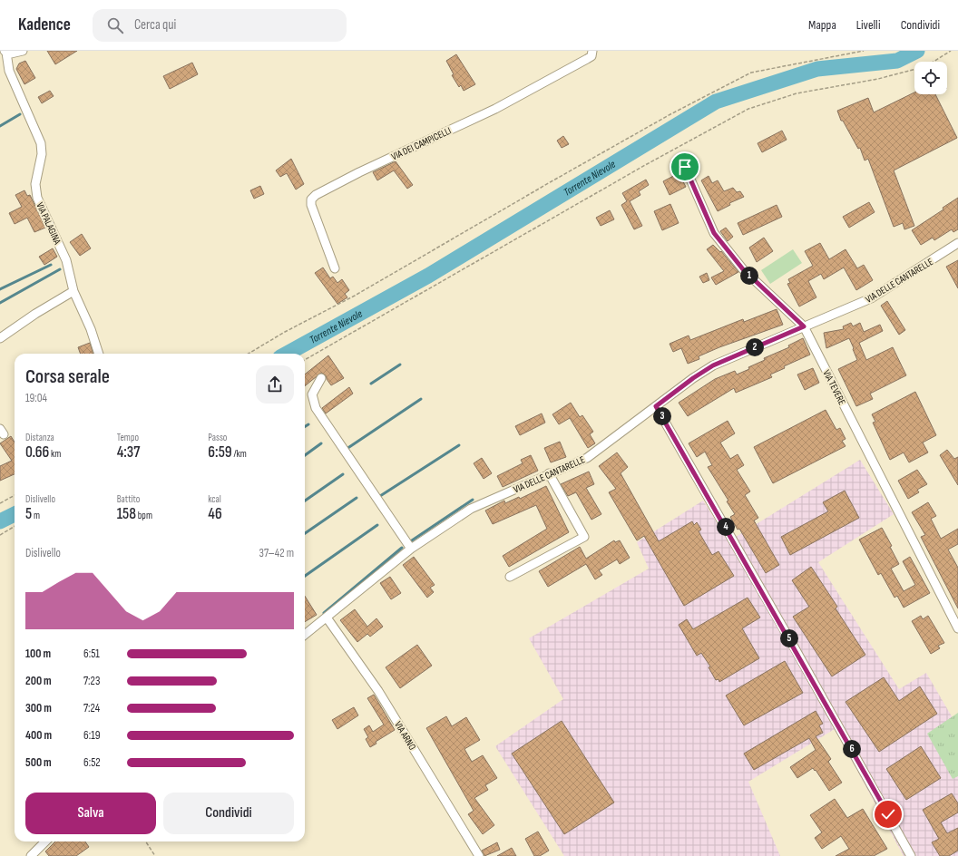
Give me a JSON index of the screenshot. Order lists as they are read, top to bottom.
{
  "streets": {
    "street": [
      "VIA DEI CAMPICELLI",
      "VIA PALAGINA",
      "VIA DELLE CANTARELLE",
      "VIA TEVERE",
      "VIA ARNO"
    ]
  },
  "crossings": [
    ["VIA DELLE CANTARELLE", "VIA TEVERE"],
    ["VIA DELLE CANTARELLE", "VIA ARNO"]
  ],
  "water": ["Torrente Nievole"],
  "page": {
    "header": "Kadence",
    "search": "Cerca qui",
    "nav": ["Mappa", "Livelli", "Condividi"],
    "pins": [
      "1",
      "2",
      "3",
      "4",
      "5",
      "6"
    ],
    "heading": ["Corsa serale", "19:04"],
    "stats": [
      ["Distanza", "0.66 km"],
      ["Tempo", "4:37"],
      ["Passo", "6:59 /km"],
      ["Dislivello", "5 m"],
      ["Battito", "158 bpm"],
      ["kcal", "46"]
    ],
    "chart": ["Dislivello", "37–42 m"],
    "list": [
      {
        "name": "100 m",
        "note": "6:51"
      },
      {
        "name": "200 m",
        "note": "7:23"
      },
      {
        "name": "300 m",
        "note": "7:24"
      },
      {
        "name": "400 m",
        "note": "6:19"
      },
      {
        "name": "500 m",
        "note": "6:52"
      }
    ],
    "buttons": ["Salva", "Condividi"]
  }
}
